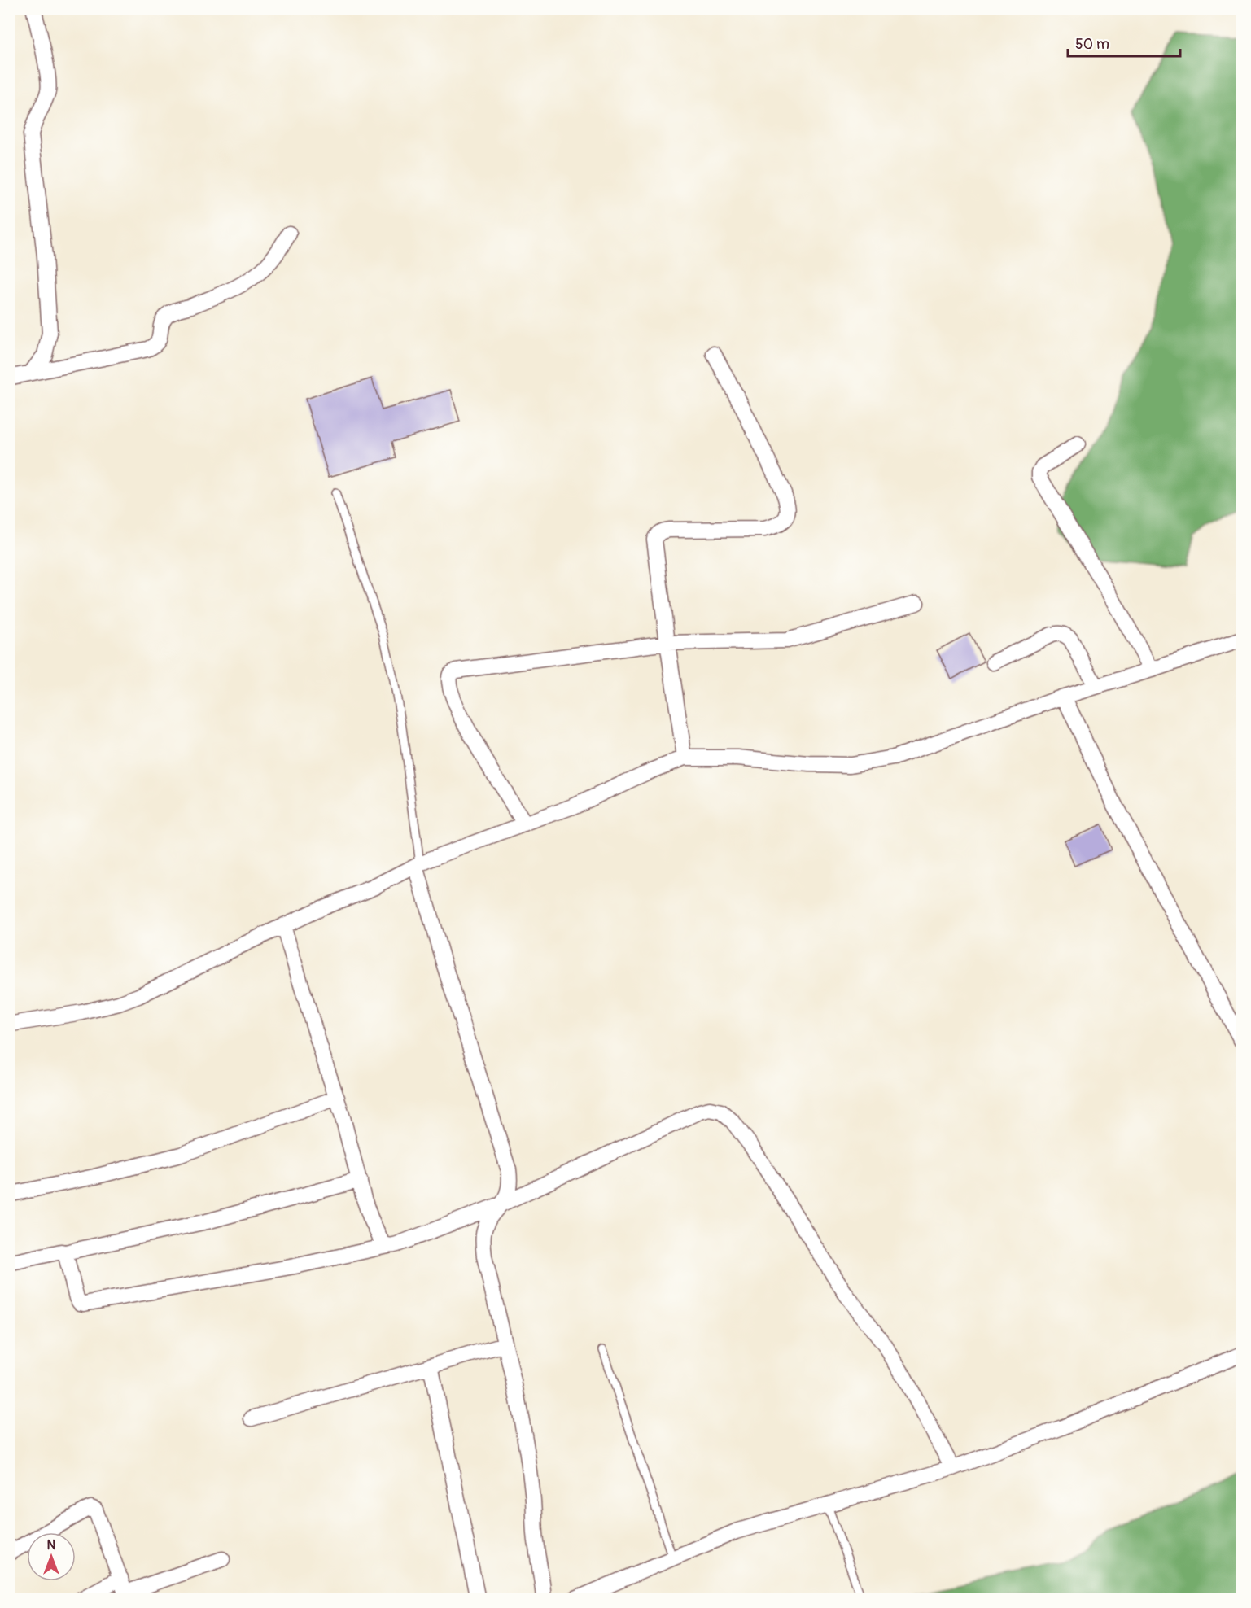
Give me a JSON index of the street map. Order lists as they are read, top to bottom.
{
  "scale_bar": "50 m",
  "north": "top"
}
